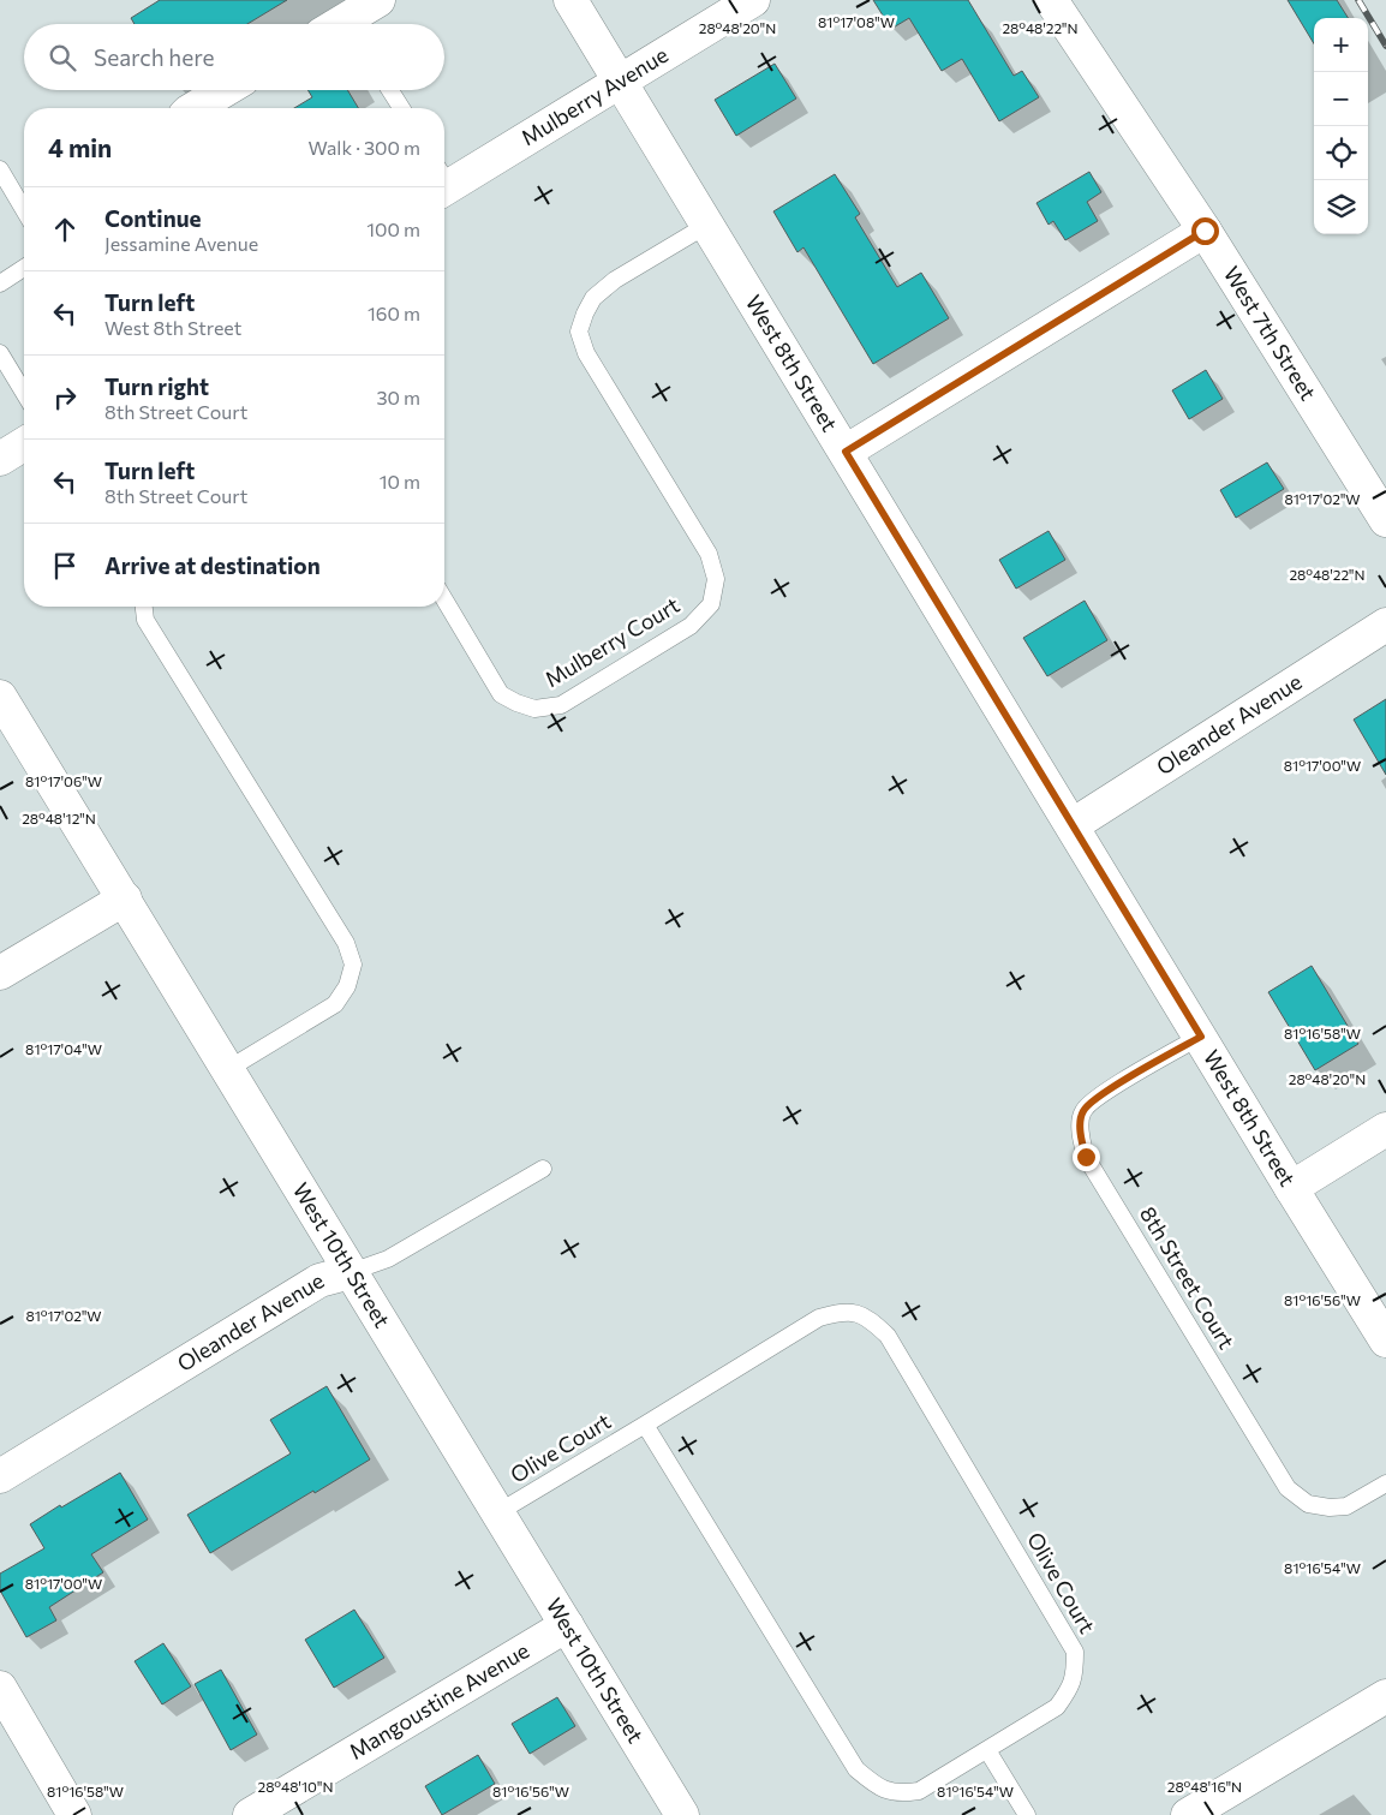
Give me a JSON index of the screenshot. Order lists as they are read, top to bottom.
{
  "streets": {
    "street": [
      "Mulberry Avenue",
      "West 7th Street",
      "West 8th Street",
      "Oleander Avenue",
      "West 10th Street",
      "Mangoustine Avenue"
    ],
    "lane": ["Mulberry Court", "8th Street Court", "Olive Court"]
  },
  "crossings": [
    ["Mulberry Avenue", "West 8th Street"],
    ["West 8th Street", "Mulberry Court"],
    ["West 8th Street", "Oleander Avenue"],
    ["West 8th Street", "8th Street Court"],
    ["Oleander Avenue", "West 10th Street"],
    ["West 10th Street", "Olive Court"],
    ["West 10th Street", "Mangoustine Avenue"]
  ],
  "page": {
    "map_buttons": ["+", "−"],
    "search": "Search here",
    "heading": ["4 min", "Walk · 300 m"],
    "list": [
      ["Continue", "Jessamine Avenue", "100 m"],
      ["Turn left", "West 8th Street", "160 m"],
      ["Turn right", "8th Street Court", "30 m"],
      ["Turn left", "8th Street Court", "10 m"],
      "Arrive at destination"
    ]
  },
  "coordinates": [
    "81°17'08\"W",
    "28°48'20\"N",
    "28°48'22\"N",
    "81°17'02\"W",
    "81°17'00\"W",
    "81°17'06\"W",
    "28°48'12\"N",
    "81°16'58\"W",
    "81°17'04\"W",
    "81°16'56\"W",
    "81°16'54\"W",
    "28°48'10\"N",
    "28°48'16\"N"
  ]
}
